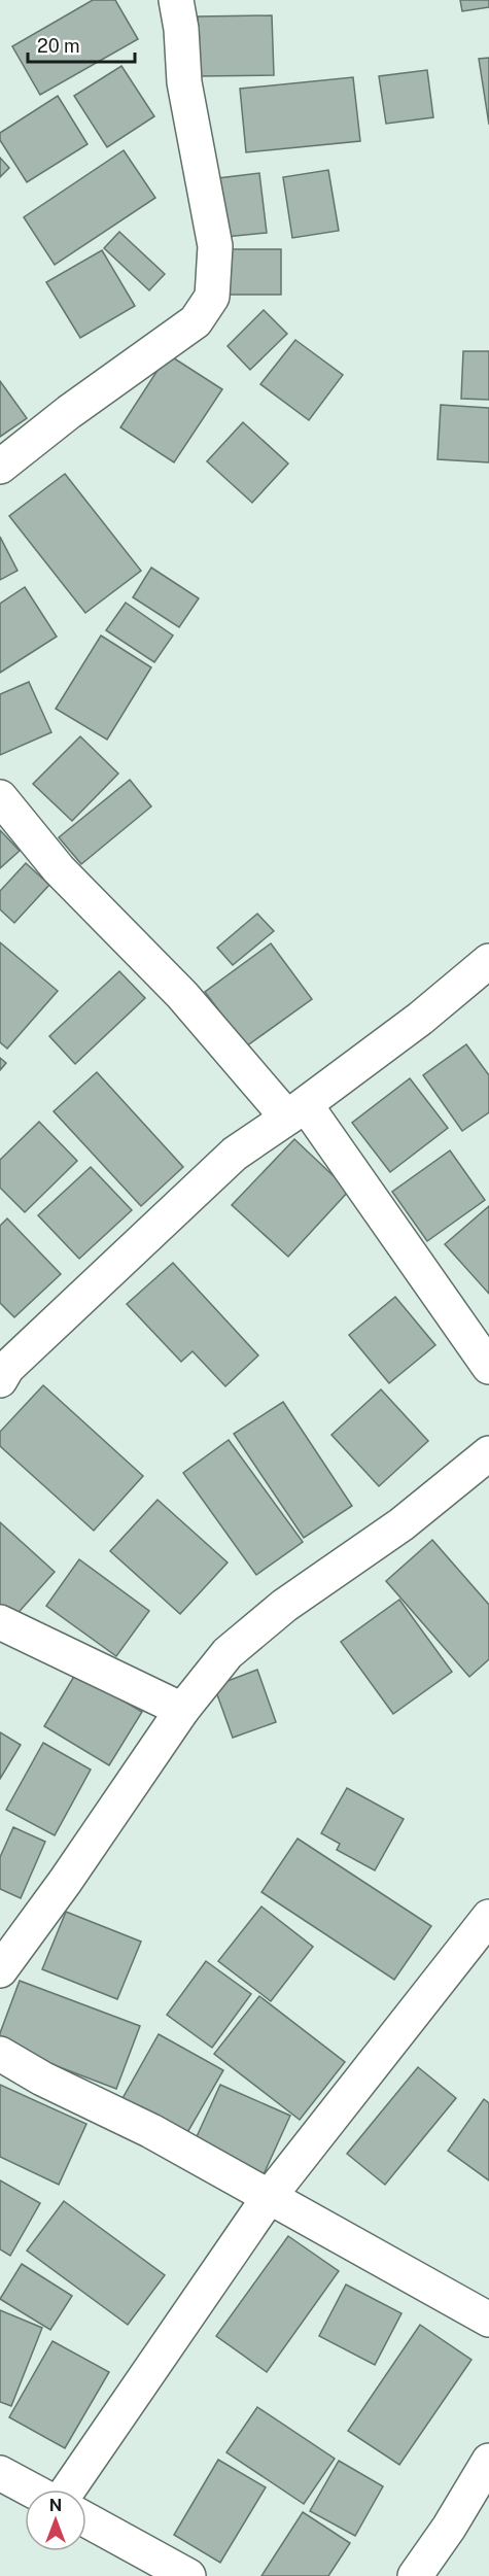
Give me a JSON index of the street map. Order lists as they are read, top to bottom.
{
  "scale_bar": "20 m",
  "north": "top"
}
